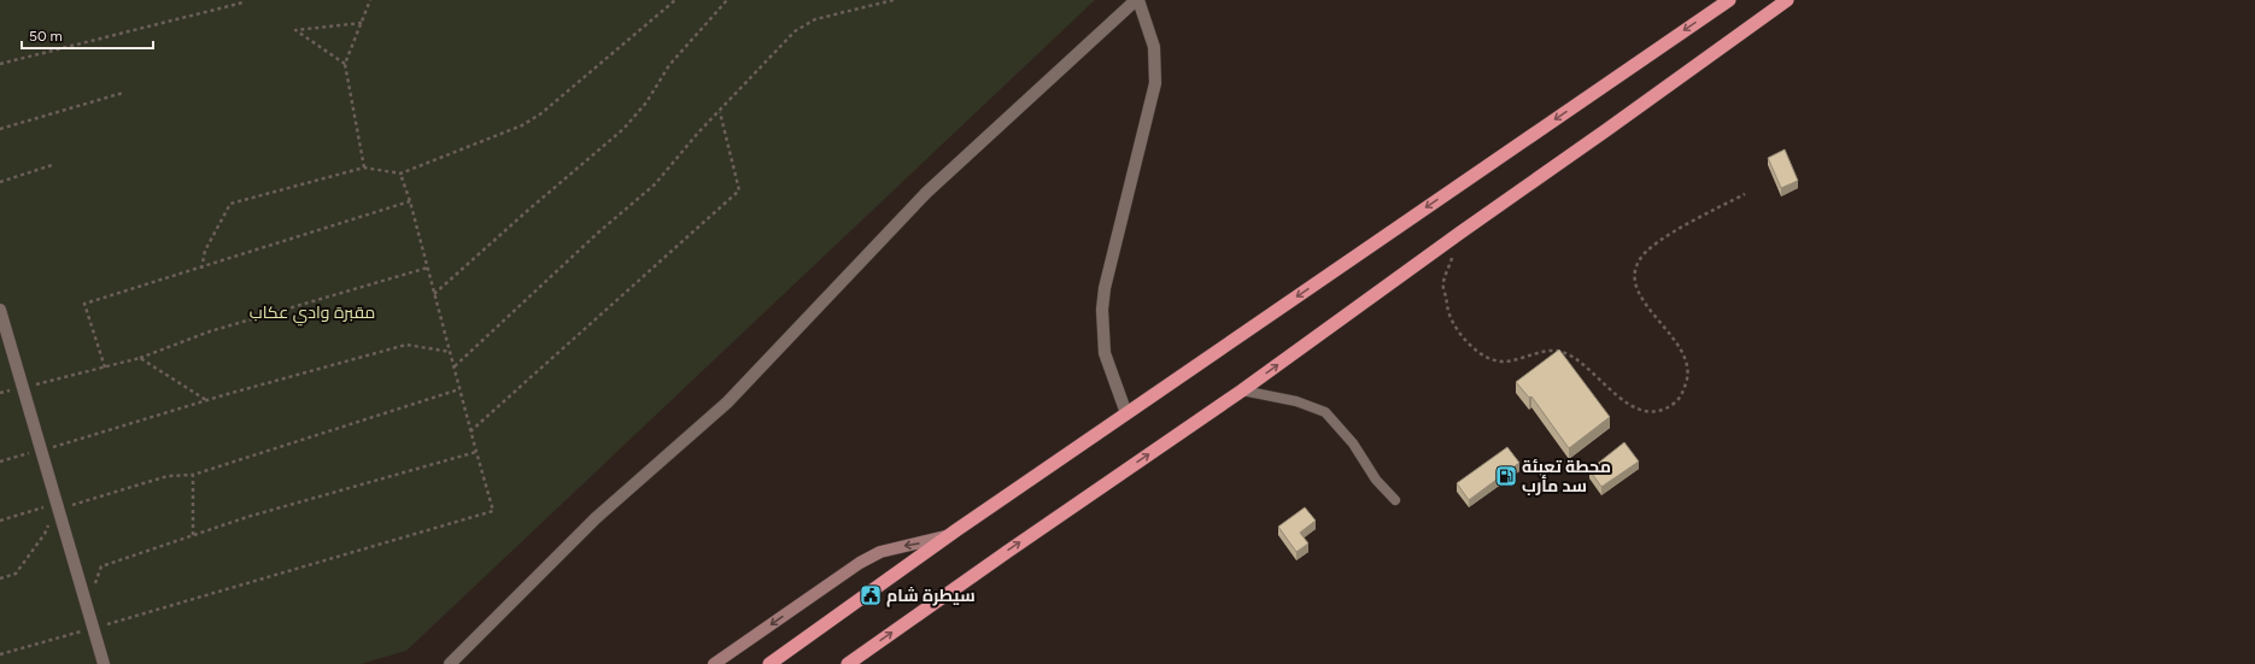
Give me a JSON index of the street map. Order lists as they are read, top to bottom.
{
  "parks": ["مقبرة وادي عكاب"],
  "places": {
    "fuel station": ["محطة تعبئة سد مأرب"],
    "public building": ["سيطرة شام"]
  },
  "scale_bar": "50 m"
}
